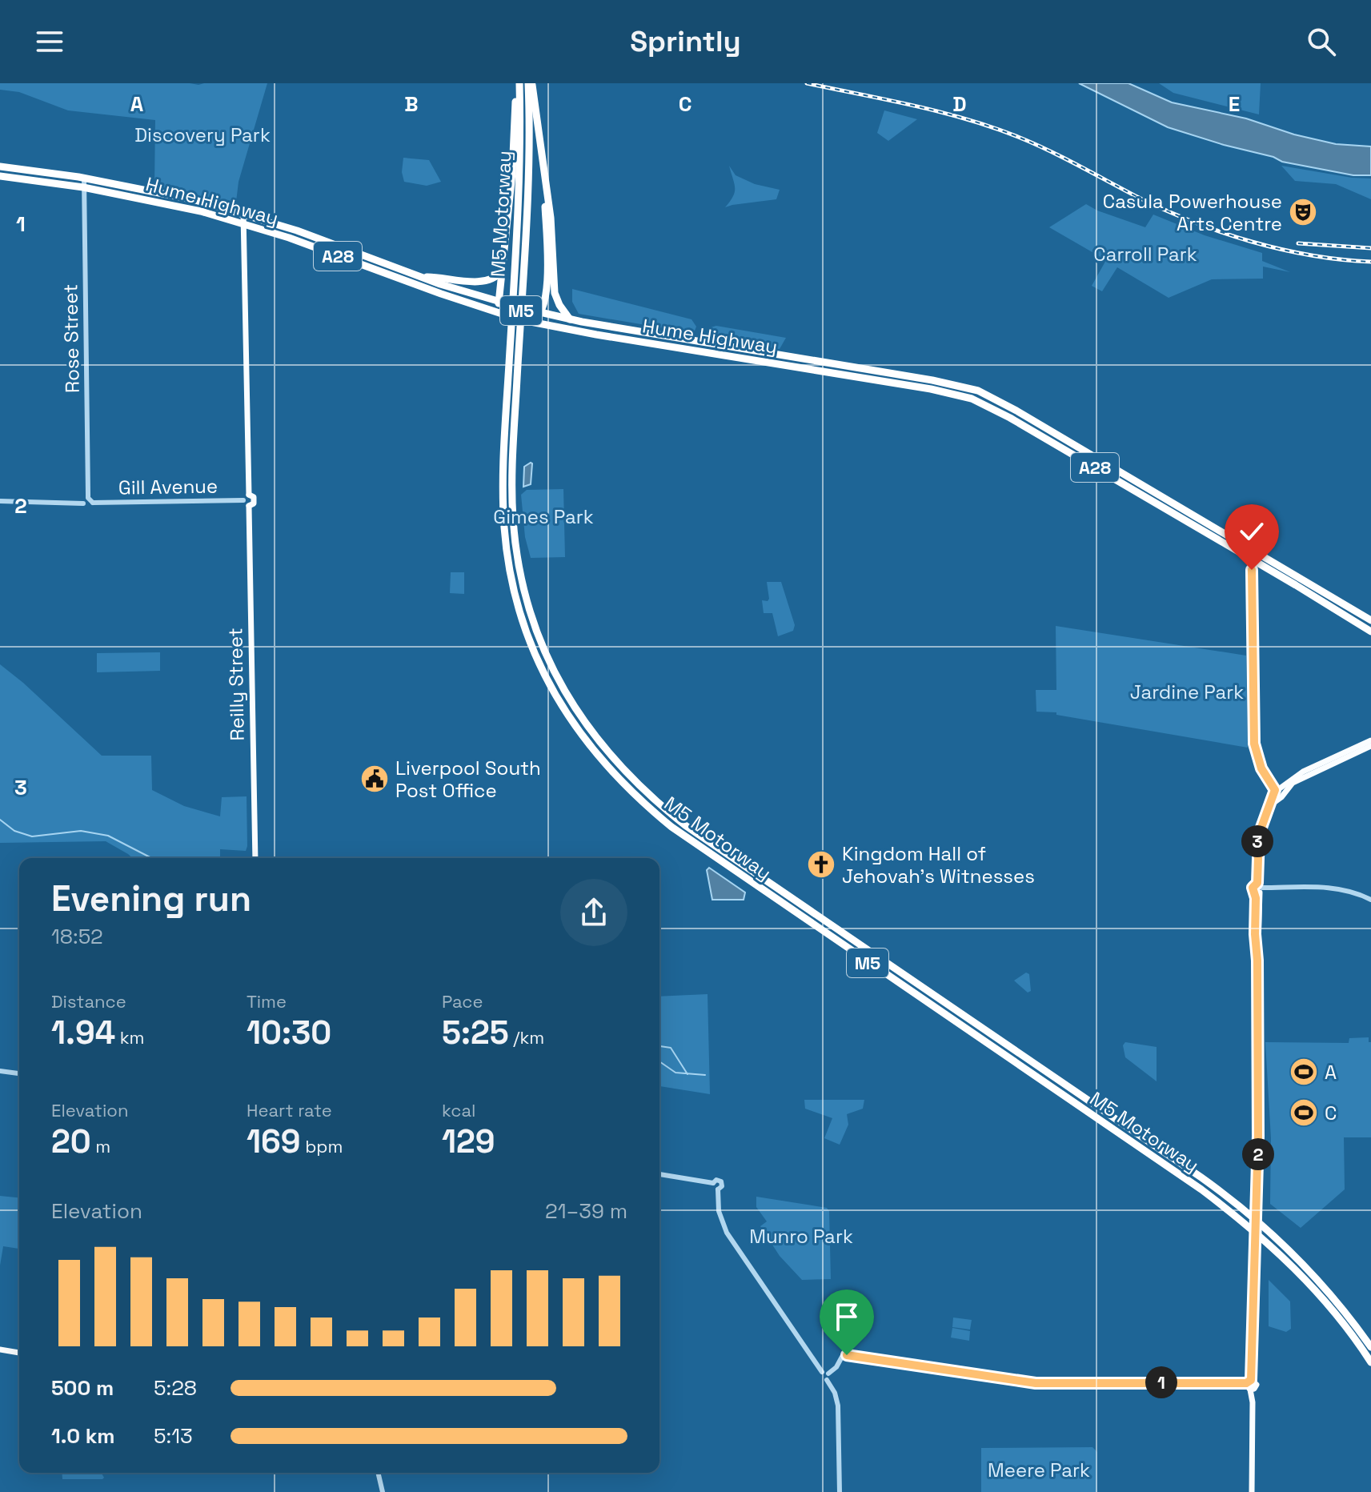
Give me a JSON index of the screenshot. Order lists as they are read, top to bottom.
{
  "streets": {
    "highway": [
      "Hume Highway",
      "M5 Motorway",
      "A28",
      "M5"
    ],
    "main road": ["Reilly Street"],
    "street": ["Rose Street", "Gill Avenue"]
  },
  "crossings": [
    ["Hume Highway", "Rose Street"],
    ["Gill Avenue", "Reilly Street"]
  ],
  "parks": [
    "Discovery Park",
    "Carroll Park",
    "Gimes Park",
    "Jardine Park",
    "Munro Park",
    "Meere Park"
  ],
  "places": {
    "theatre": ["Casula Powerhouse Arts Centre"],
    "public building": ["Liverpool South Post Office"],
    "church": ["Kingdom Hall of Jehovah's Witnesses"],
    "sports": ["A", "C"]
  },
  "page": {
    "header": "Sprintly",
    "pins": ["3", "2", "1"],
    "heading": ["Evening run", "18:52"],
    "stats": [
      ["Distance", "1.94 km"],
      ["Time", "10:30"],
      ["Pace", "5:25 /km"],
      ["Elevation", "20 m"],
      ["Heart rate", "169 bpm"],
      ["kcal", "129"]
    ],
    "chart": ["Elevation", "21–39 m"],
    "list": [
      {
        "name": "500 m",
        "note": "5:28"
      },
      {
        "name": "1.0 km",
        "note": "5:13"
      }
    ]
  },
  "grid": {
    "columns": [
      "A",
      "B",
      "C",
      "D",
      "E"
    ],
    "rows": ["1", "2", "3"]
  }
}
